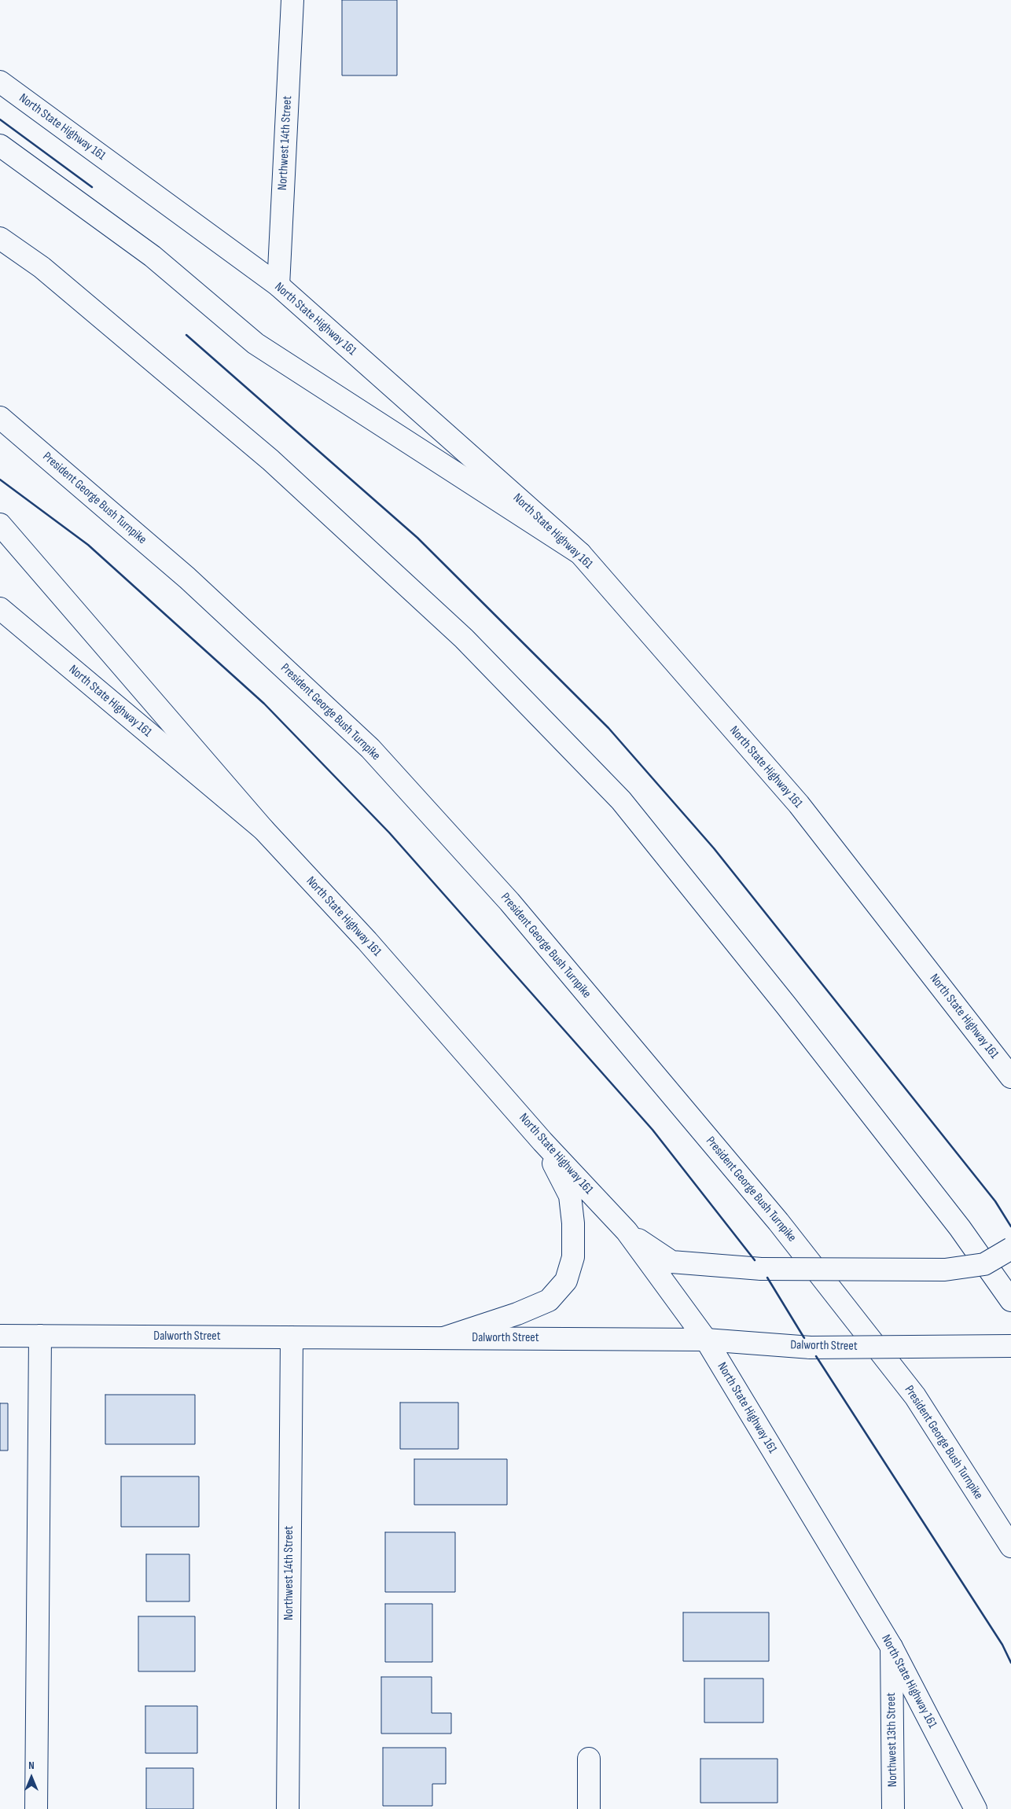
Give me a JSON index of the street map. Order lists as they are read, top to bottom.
{
  "streets": {
    "main road": [
      "North State Highway 161",
      "Northwest 14th Street",
      "President George Bush Turnpike",
      "Dalworth Street",
      "Northwest 13th Street"
    ]
  },
  "crossings": [
    ["North State Highway 161", "Northwest 14th Street"],
    ["North State Highway 161", "Dalworth Street"],
    ["North State Highway 161", "Northwest 13th Street"],
    ["Northwest 14th Street", "Dalworth Street"]
  ],
  "north": "top"
}
